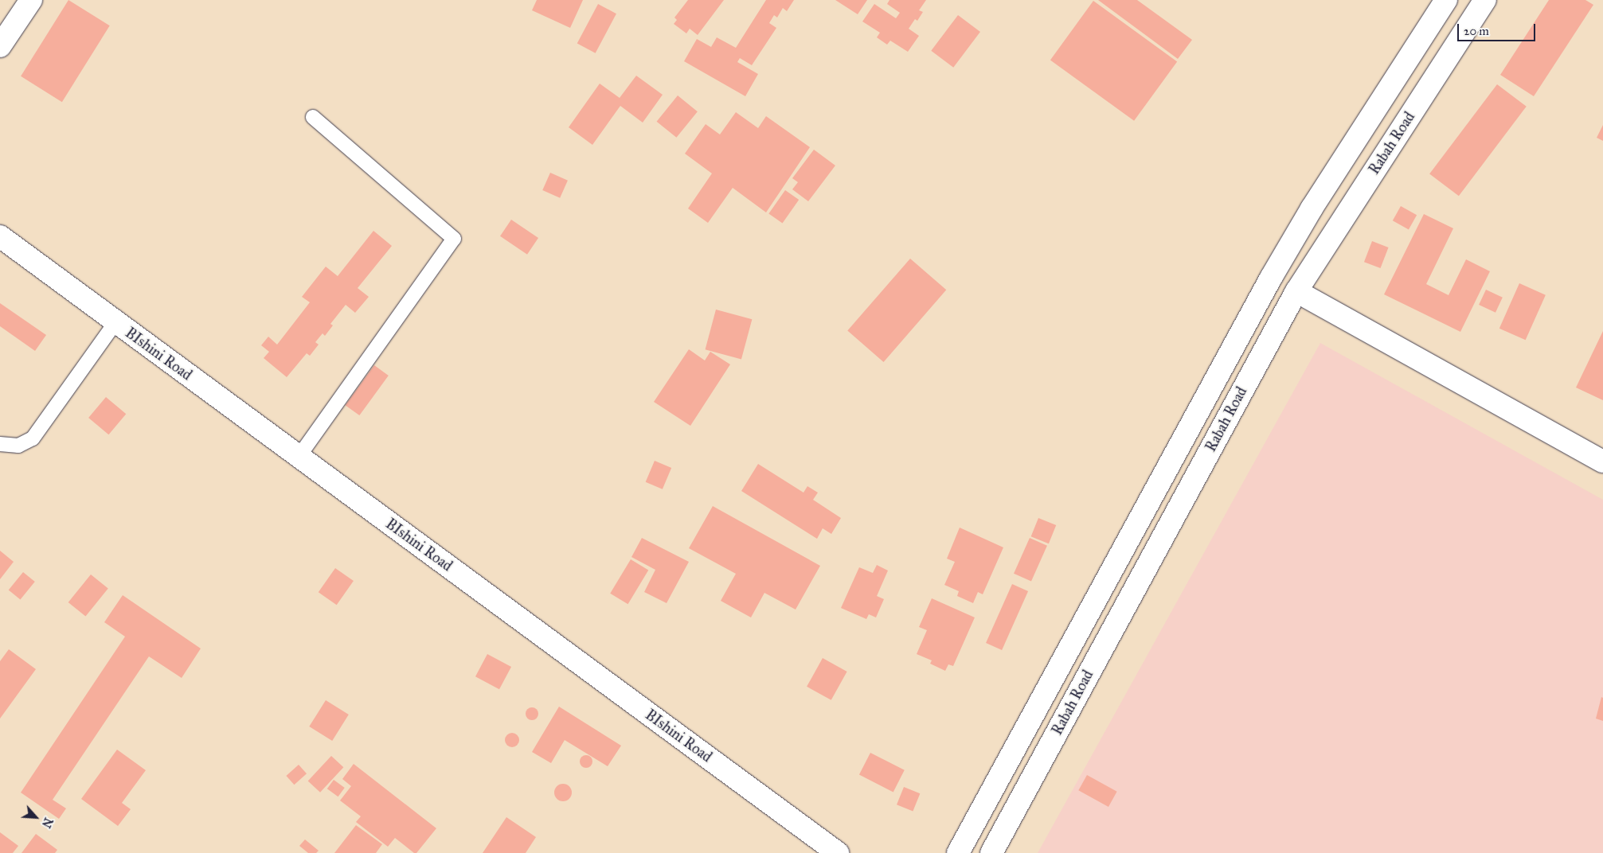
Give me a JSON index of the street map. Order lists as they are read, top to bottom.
{
  "streets": {
    "main road": ["Rabah Road", "BIshini Road"]
  },
  "scale_bar": "20 m",
  "north": "bottom right"
}
